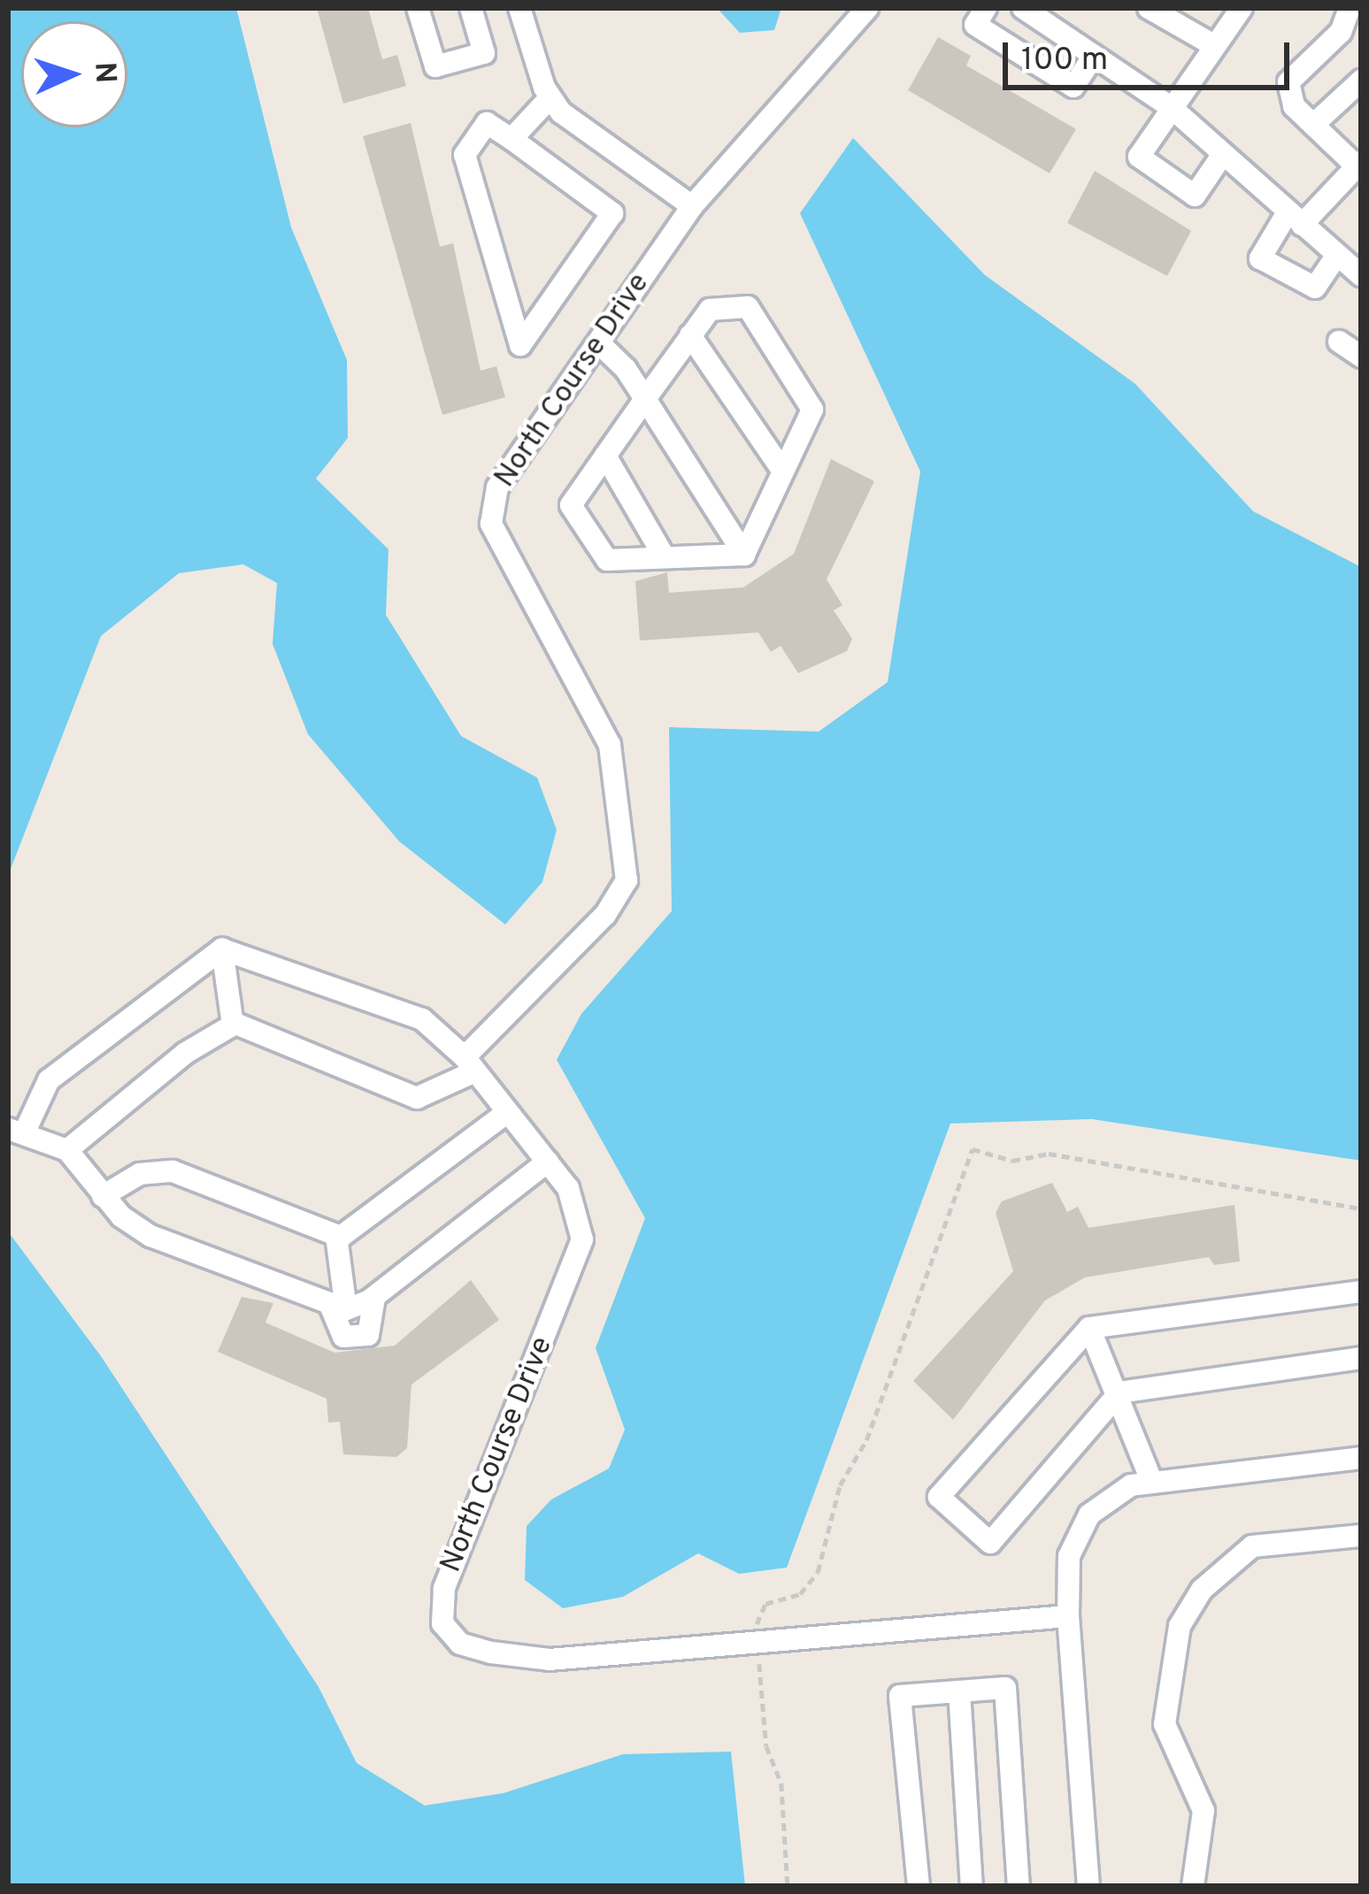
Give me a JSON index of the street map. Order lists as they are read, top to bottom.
{
  "streets": {
    "street": ["North Course Drive"]
  },
  "scale_bar": "100 m",
  "north": "right"
}
